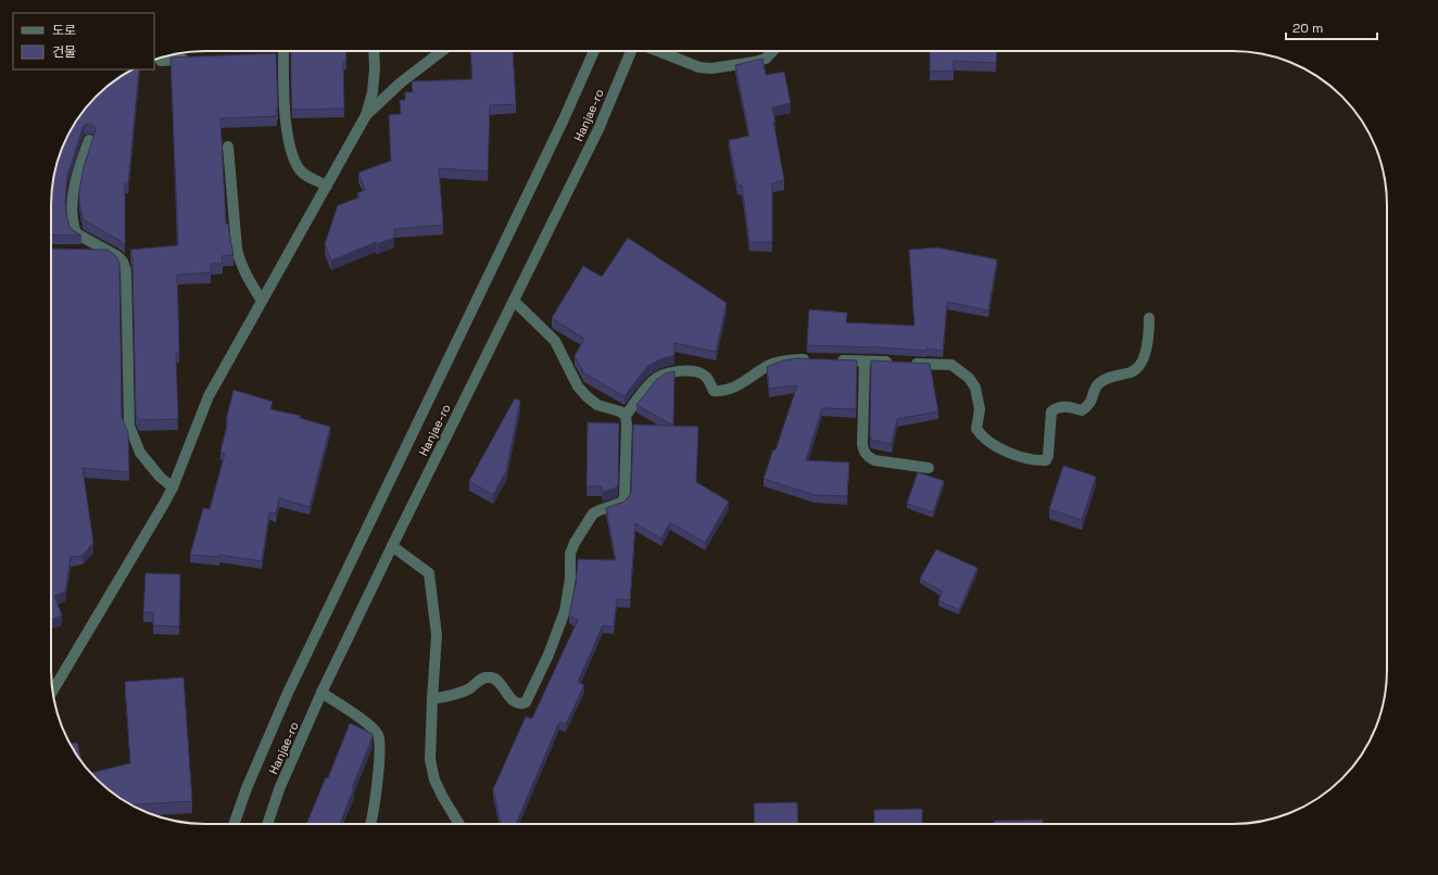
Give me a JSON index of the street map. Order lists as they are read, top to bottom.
{
  "streets": {
    "street": ["Hanjae-ro"]
  },
  "legend": ["도로", "건물"],
  "scale_bar": "20 m"
}
